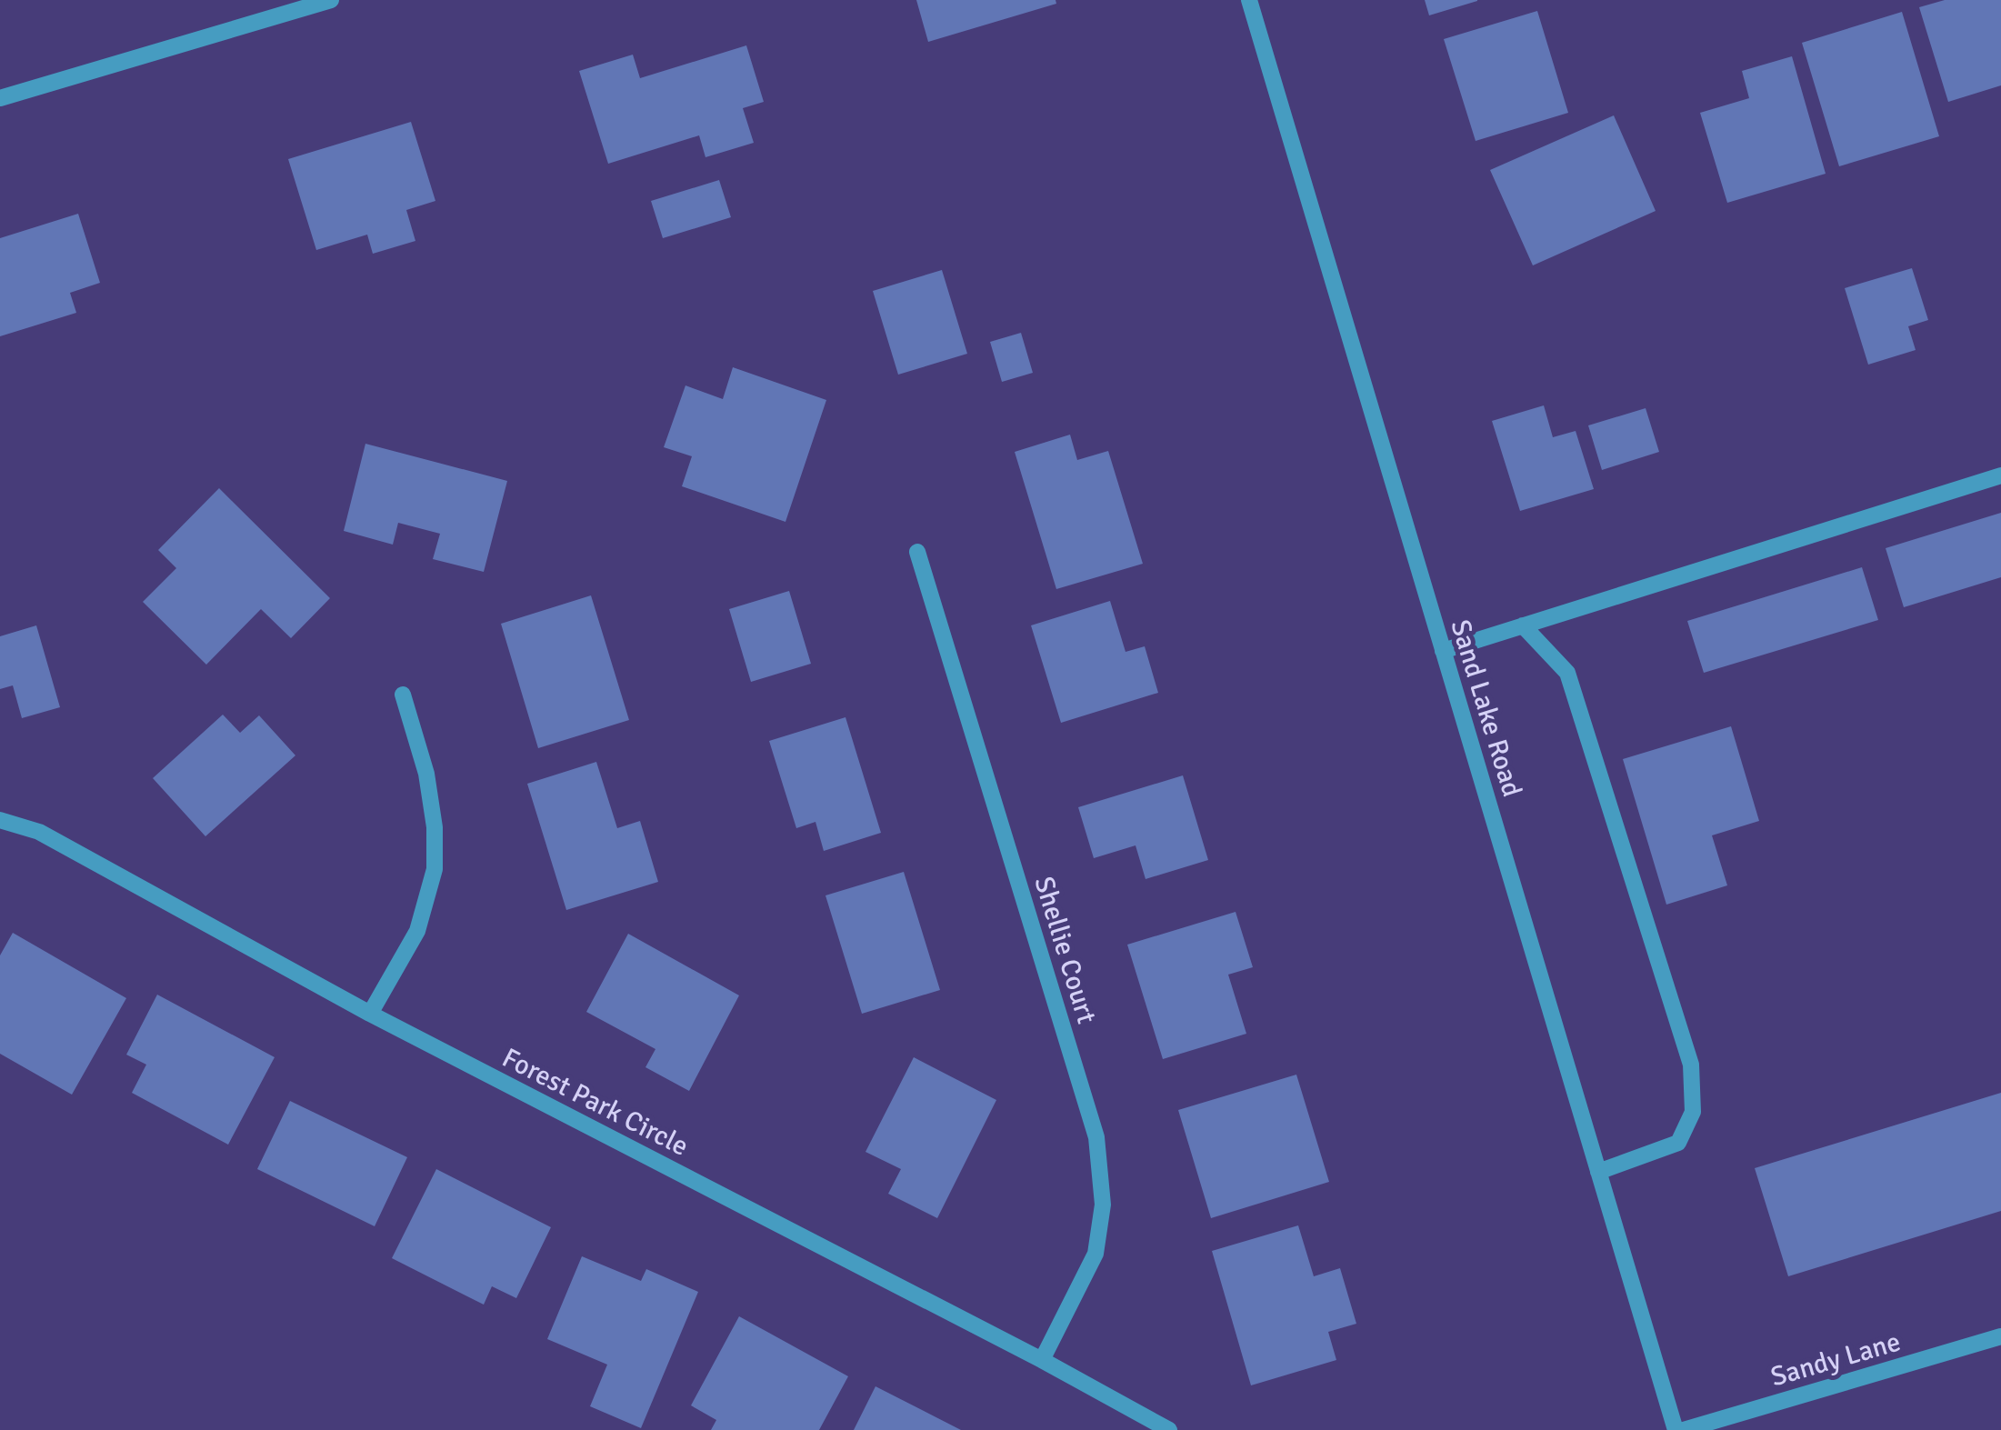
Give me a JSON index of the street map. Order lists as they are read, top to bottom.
{
  "streets": {
    "street": [
      "Sand Lake Road",
      "Shellie Court",
      "Forest Park Circle",
      "Sandy Lane"
    ]
  },
  "crossings": [
    ["Shellie Court", "Forest Park Circle"]
  ]
}
